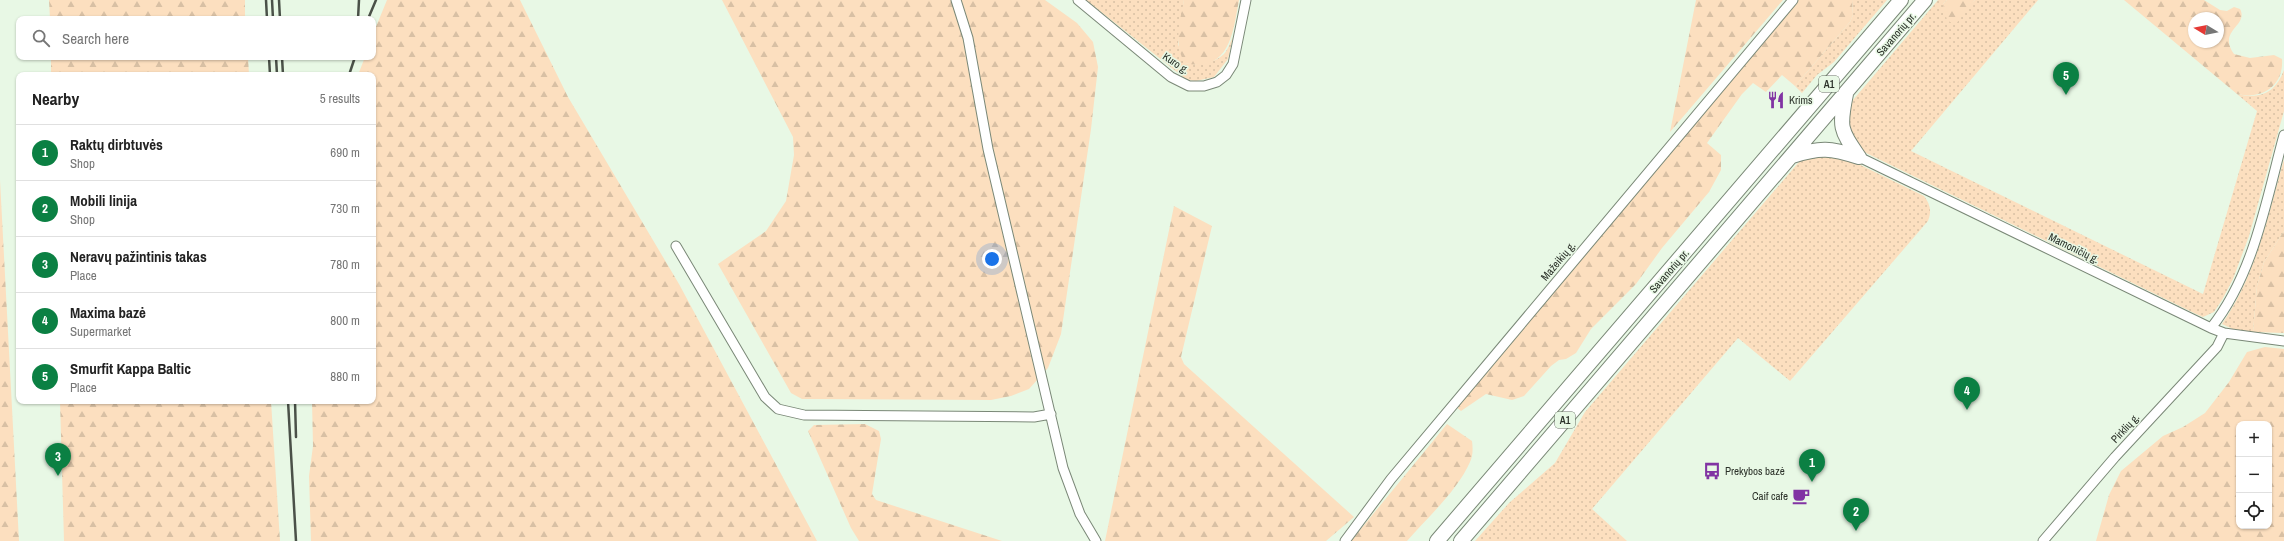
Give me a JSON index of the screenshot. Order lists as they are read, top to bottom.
{
  "streets": {
    "highway": ["Savanorių pr.", "A1"],
    "street": [
      "Kuro g.",
      "Mamoničių g.",
      "Mažeikių g.",
      "Pirklių g."
    ]
  },
  "crossings": [
    ["Mamoničių g.", "Pirklių g."]
  ],
  "places": {
    "restaurant": ["Krims"],
    "bus stop": ["Prekybos bazė"],
    "cafe": ["Caif cafe"]
  },
  "north": "left",
  "page": {
    "search": "Search here",
    "pins": [
      "5",
      "4",
      "3",
      "1",
      "2"
    ],
    "heading": ["Nearby", "5 results"],
    "list": [
      {
        "mark": "1",
        "name": "Raktų dirbtuvės",
        "note": "Shop",
        "value": "690 m"
      },
      {
        "mark": "2",
        "name": "Mobili linija",
        "note": "Shop",
        "value": "730 m"
      },
      {
        "mark": "3",
        "name": "Neravų pažintinis takas",
        "note": "Place",
        "value": "780 m"
      },
      {
        "mark": "4",
        "name": "Maxima bazė",
        "note": "Supermarket",
        "value": "800 m"
      },
      {
        "mark": "5",
        "name": "Smurfit Kappa Baltic",
        "note": "Place",
        "value": "880 m"
      }
    ],
    "map_buttons": ["+", "−"]
  }
}
